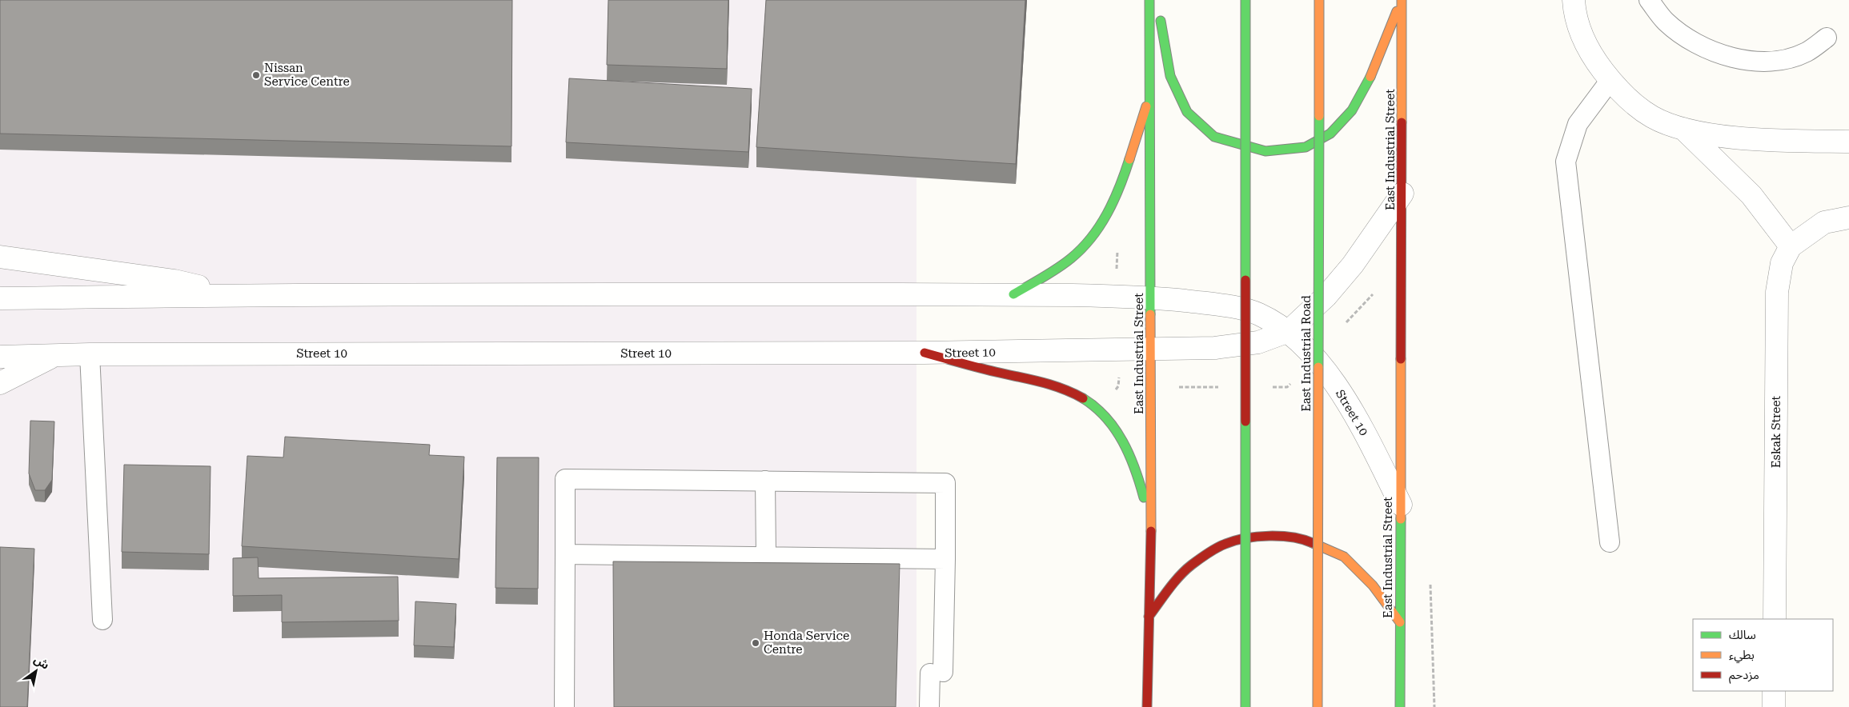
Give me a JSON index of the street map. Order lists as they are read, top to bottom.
{
  "streets": {
    "main road": ["East Industrial Street", "East Industrial Road"],
    "street": ["Street 10", "Eskak Street"]
  },
  "crossings": [
    ["East Industrial Street", "Street 10"]
  ],
  "places": ["Nissan Service Centre", "Honda Service Centre"],
  "legend": ["سالك", "بطيء", "مزدحم"],
  "north": "top right"
}
